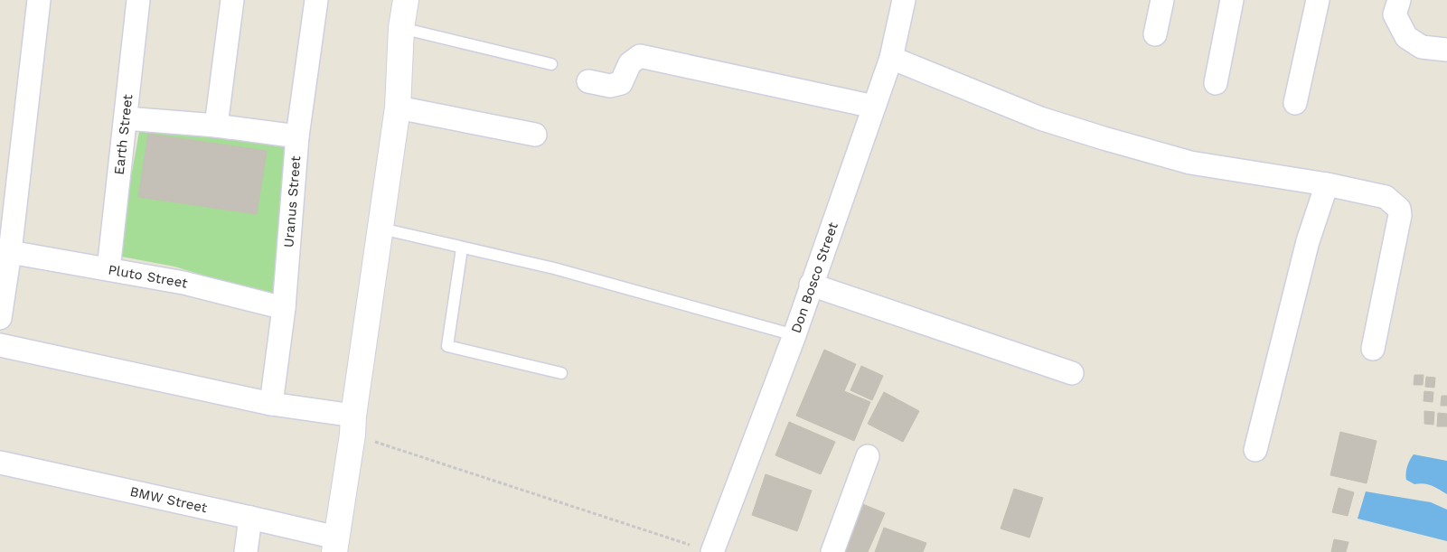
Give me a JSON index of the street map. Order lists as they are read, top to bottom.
{
  "streets": {
    "street": [
      "Earth Street",
      "Uranus Street",
      "Pluto Street",
      "Don Bosco Street",
      "BMW Street"
    ]
  },
  "crossings": [
    ["Earth Street", "Pluto Street"],
    ["Uranus Street", "Pluto Street"]
  ]
}
